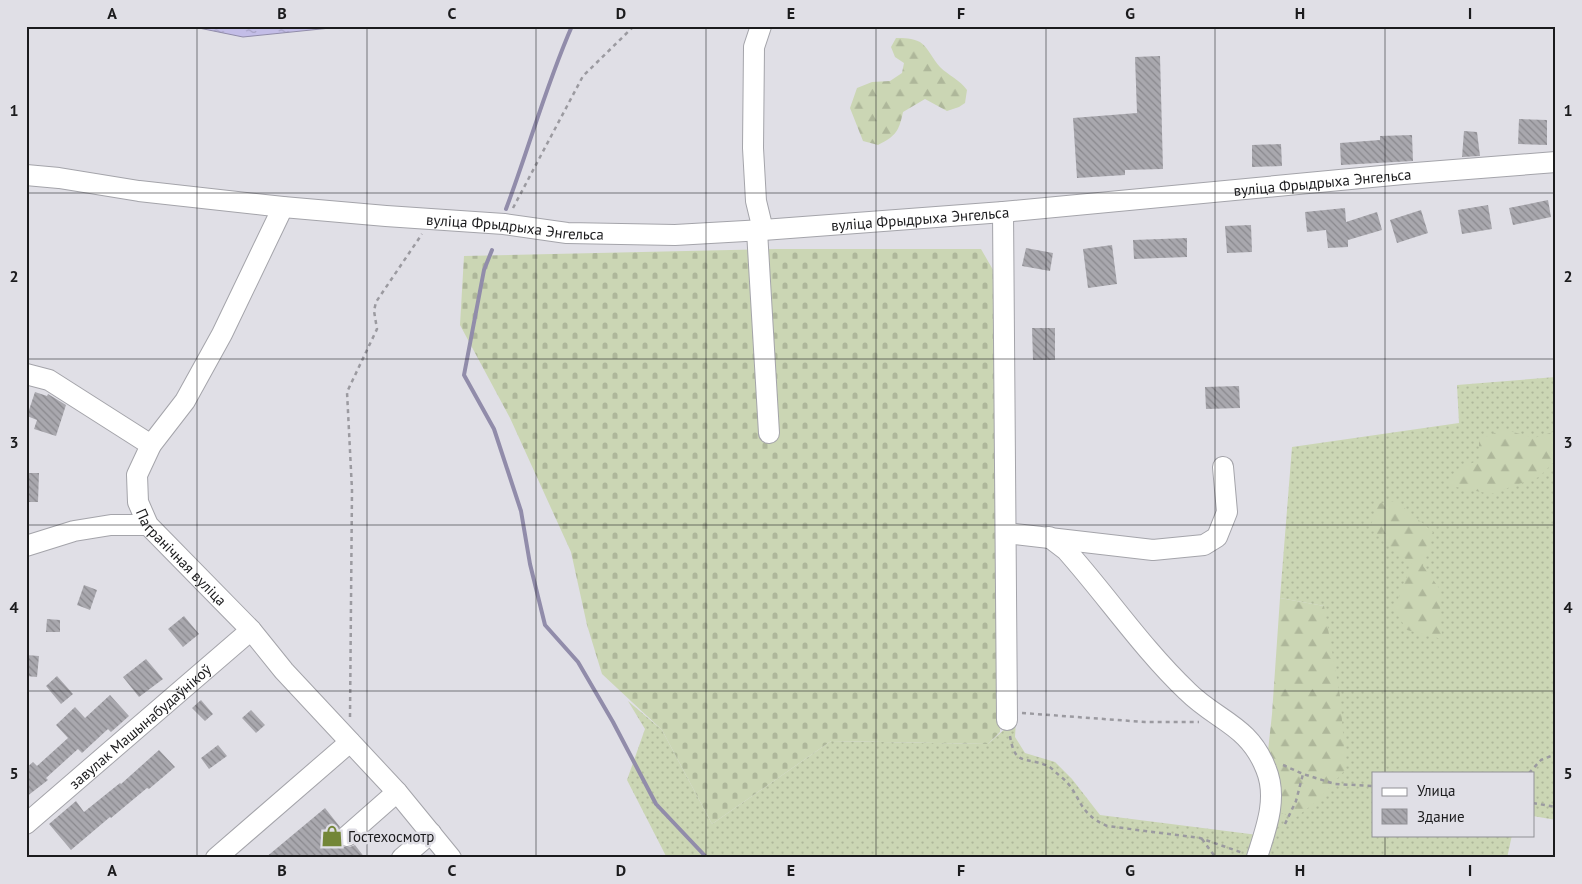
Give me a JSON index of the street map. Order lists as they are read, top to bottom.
{
  "streets": {
    "street": ["вуліца Фрыдрыха Энгельса", "Пагранічная вуліца", "завулак Машынабудаўнікоў"]
  },
  "crossings": [
    ["вуліца Фрыдрыха Энгельса", "Пагранічная вуліца"],
    ["Пагранічная вуліца", "завулак Машынабудаўнікоў"]
  ],
  "places": {
    "shop": ["Гостехосмотр"]
  },
  "legend": ["Улица", "Здание"],
  "grid": {
    "columns": [
      "A",
      "B",
      "C",
      "D",
      "E",
      "F",
      "G",
      "H",
      "I"
    ],
    "rows": [
      "1",
      "2",
      "3",
      "4",
      "5"
    ]
  }
}
